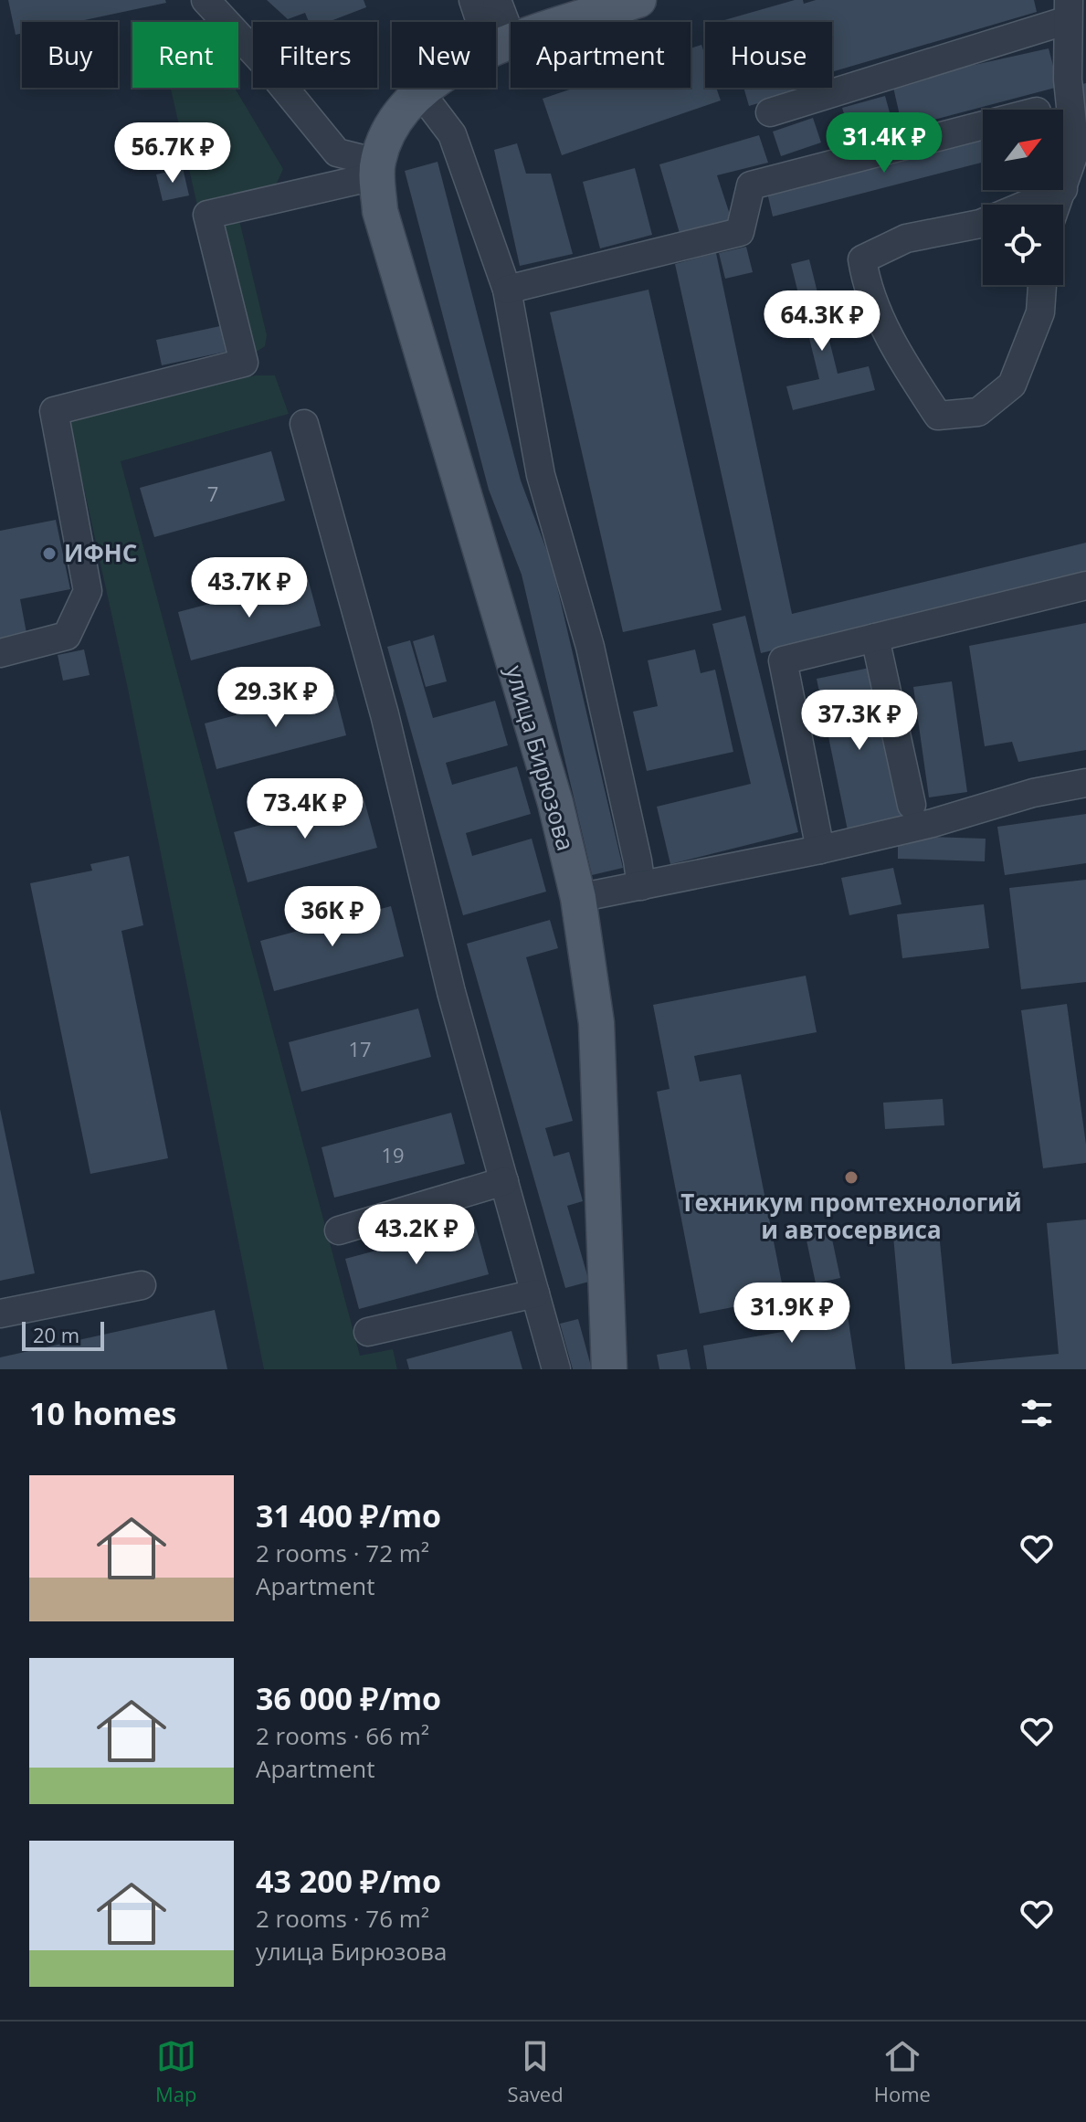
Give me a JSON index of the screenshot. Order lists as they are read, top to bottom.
{
  "streets": {
    "main road": ["улица Бирюзова"]
  },
  "places": ["ИФНС", "Техникум промтехнологий и автосервиса"],
  "house_numbers": ["7", "17", "19"],
  "scale_bar": "20 m",
  "north": "top right",
  "page": {
    "chip": [
      "Buy",
      "Rent",
      "Filters",
      "New",
      "Apartment",
      "House"
    ],
    "price": [
      "31.4K ₽",
      "56.7K ₽",
      "64.3K ₽",
      "43.7K ₽",
      "29.3K ₽",
      "37.3K ₽",
      "73.4K ₽",
      "36K ₽",
      "43.2K ₽",
      "31.9K ₽"
    ],
    "scale": "20 m",
    "heading": "10 homes",
    "list": [
      {
        "name": "31 400 ₽/mo",
        "note": "2 rooms · 72 m² · Apartment"
      },
      {
        "name": "36 000 ₽/mo",
        "note": "2 rooms · 66 m² · Apartment"
      },
      {
        "name": "43 200 ₽/mo",
        "note": "2 rooms · 76 m² · улица Бирюзова"
      }
    ],
    "tabs": ["Map", "Saved", "Home"]
  }
}
